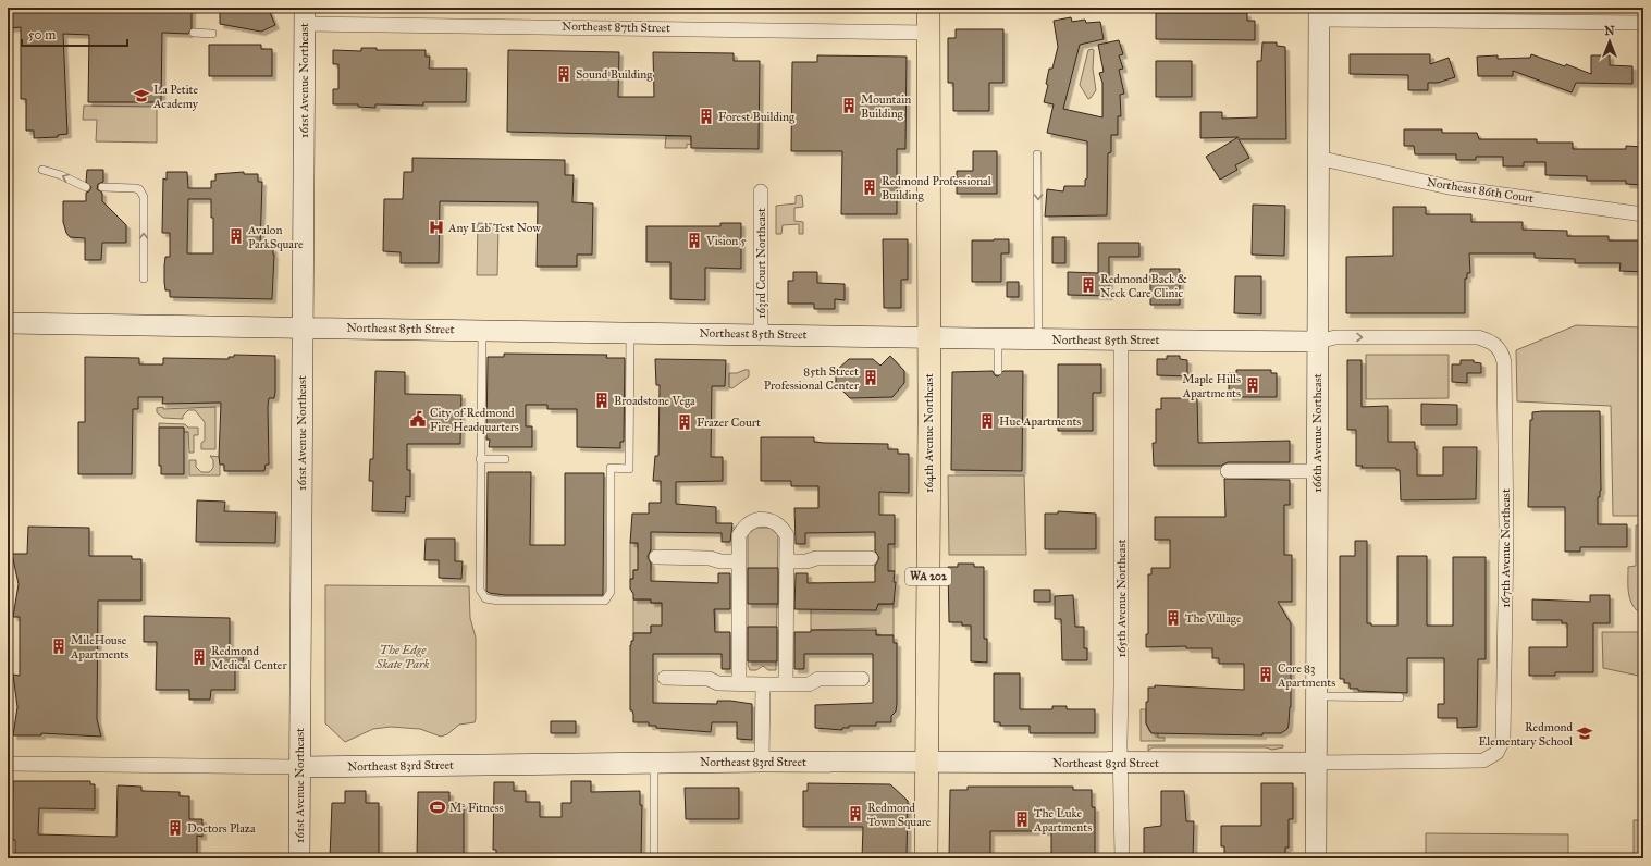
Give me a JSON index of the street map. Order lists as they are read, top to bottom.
{
  "streets": {
    "main road": ["164th Avenue Northeast", "WA 202"],
    "street": [
      "Northeast 87th Street",
      "161st Avenue Northeast",
      "Northeast 86th Court",
      "163rd Court Northeast",
      "Northeast 85th Street",
      "166th Avenue Northeast",
      "167th Avenue Northeast",
      "165th Avenue Northeast",
      "Northeast 83rd Street"
    ]
  },
  "crossings": [
    ["Northeast 87th Street", "161st Avenue Northeast"],
    ["Northeast 87th Street", "164th Avenue Northeast"],
    ["161st Avenue Northeast", "Northeast 85th Street"],
    ["161st Avenue Northeast", "Northeast 83rd Street"],
    ["Northeast 86th Court", "166th Avenue Northeast"],
    ["163rd Court Northeast", "Northeast 85th Street"],
    ["Northeast 85th Street", "164th Avenue Northeast"],
    ["Northeast 85th Street", "166th Avenue Northeast"],
    ["Northeast 85th Street", "167th Avenue Northeast"],
    ["Northeast 85th Street", "165th Avenue Northeast"],
    ["164th Avenue Northeast", "Northeast 83rd Street"],
    ["166th Avenue Northeast", "Northeast 83rd Street"],
    ["167th Avenue Northeast", "Northeast 83rd Street"],
    ["165th Avenue Northeast", "Northeast 83rd Street"]
  ],
  "parks": ["The Edge Skate Park"],
  "places": {
    "building": [
      "Sound Building",
      "Mountain Building",
      "Forest Building",
      "Redmond Professional Building",
      "Avalon ParkSquare",
      "Vision 5",
      "Redmond Back & Neck Care Clinic",
      "85th Street Professional Center",
      "Maple Hills Apartments",
      "Broadstone Vega",
      "Hue Apartments",
      "Frazer Court",
      "The Village",
      "MileHouse Apartments",
      "Redmond Medical Center",
      "Core 83 Apartments",
      "Redmond Town Square",
      "The Luke Apartments",
      "Doctors Plaza"
    ],
    "school or university": ["La Petite Academy", "Redmond Elementary School"],
    "hospital": ["Any Lab Test Now"],
    "public building": ["City of Redmond Fire Headquarters"],
    "sports": ["M² Fitness"]
  },
  "scale_bar": "50 m",
  "north": "top"
}
